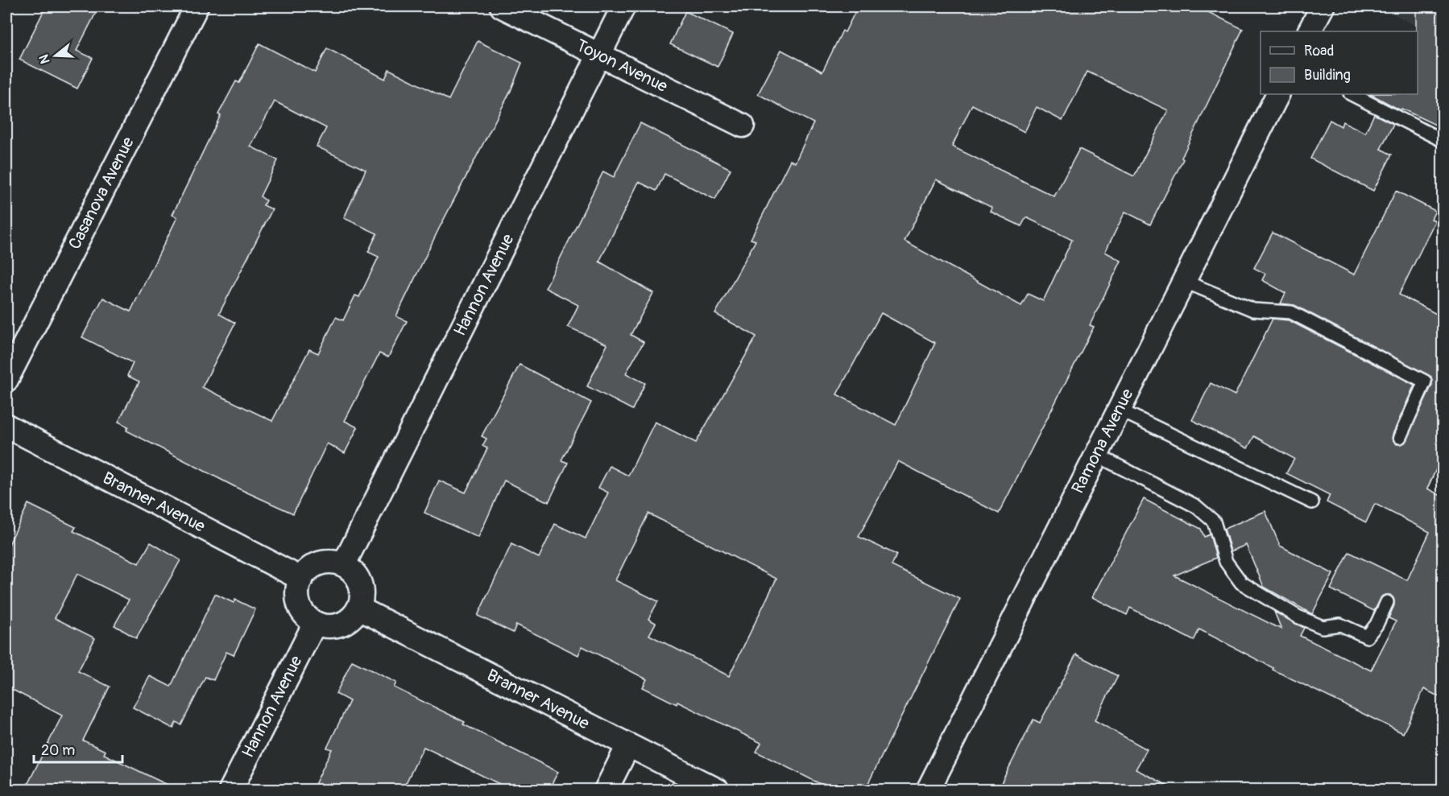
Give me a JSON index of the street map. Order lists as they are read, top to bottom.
{
  "streets": {
    "street": [
      "Toyon Avenue",
      "Casanova Avenue",
      "Hannon Avenue",
      "Ramona Avenue",
      "Branner Avenue"
    ]
  },
  "crossings": [
    ["Toyon Avenue", "Hannon Avenue"],
    ["Hannon Avenue", "Branner Avenue"]
  ],
  "legend": ["Road", "Building"],
  "scale_bar": "20 m",
  "north": "left"
}
